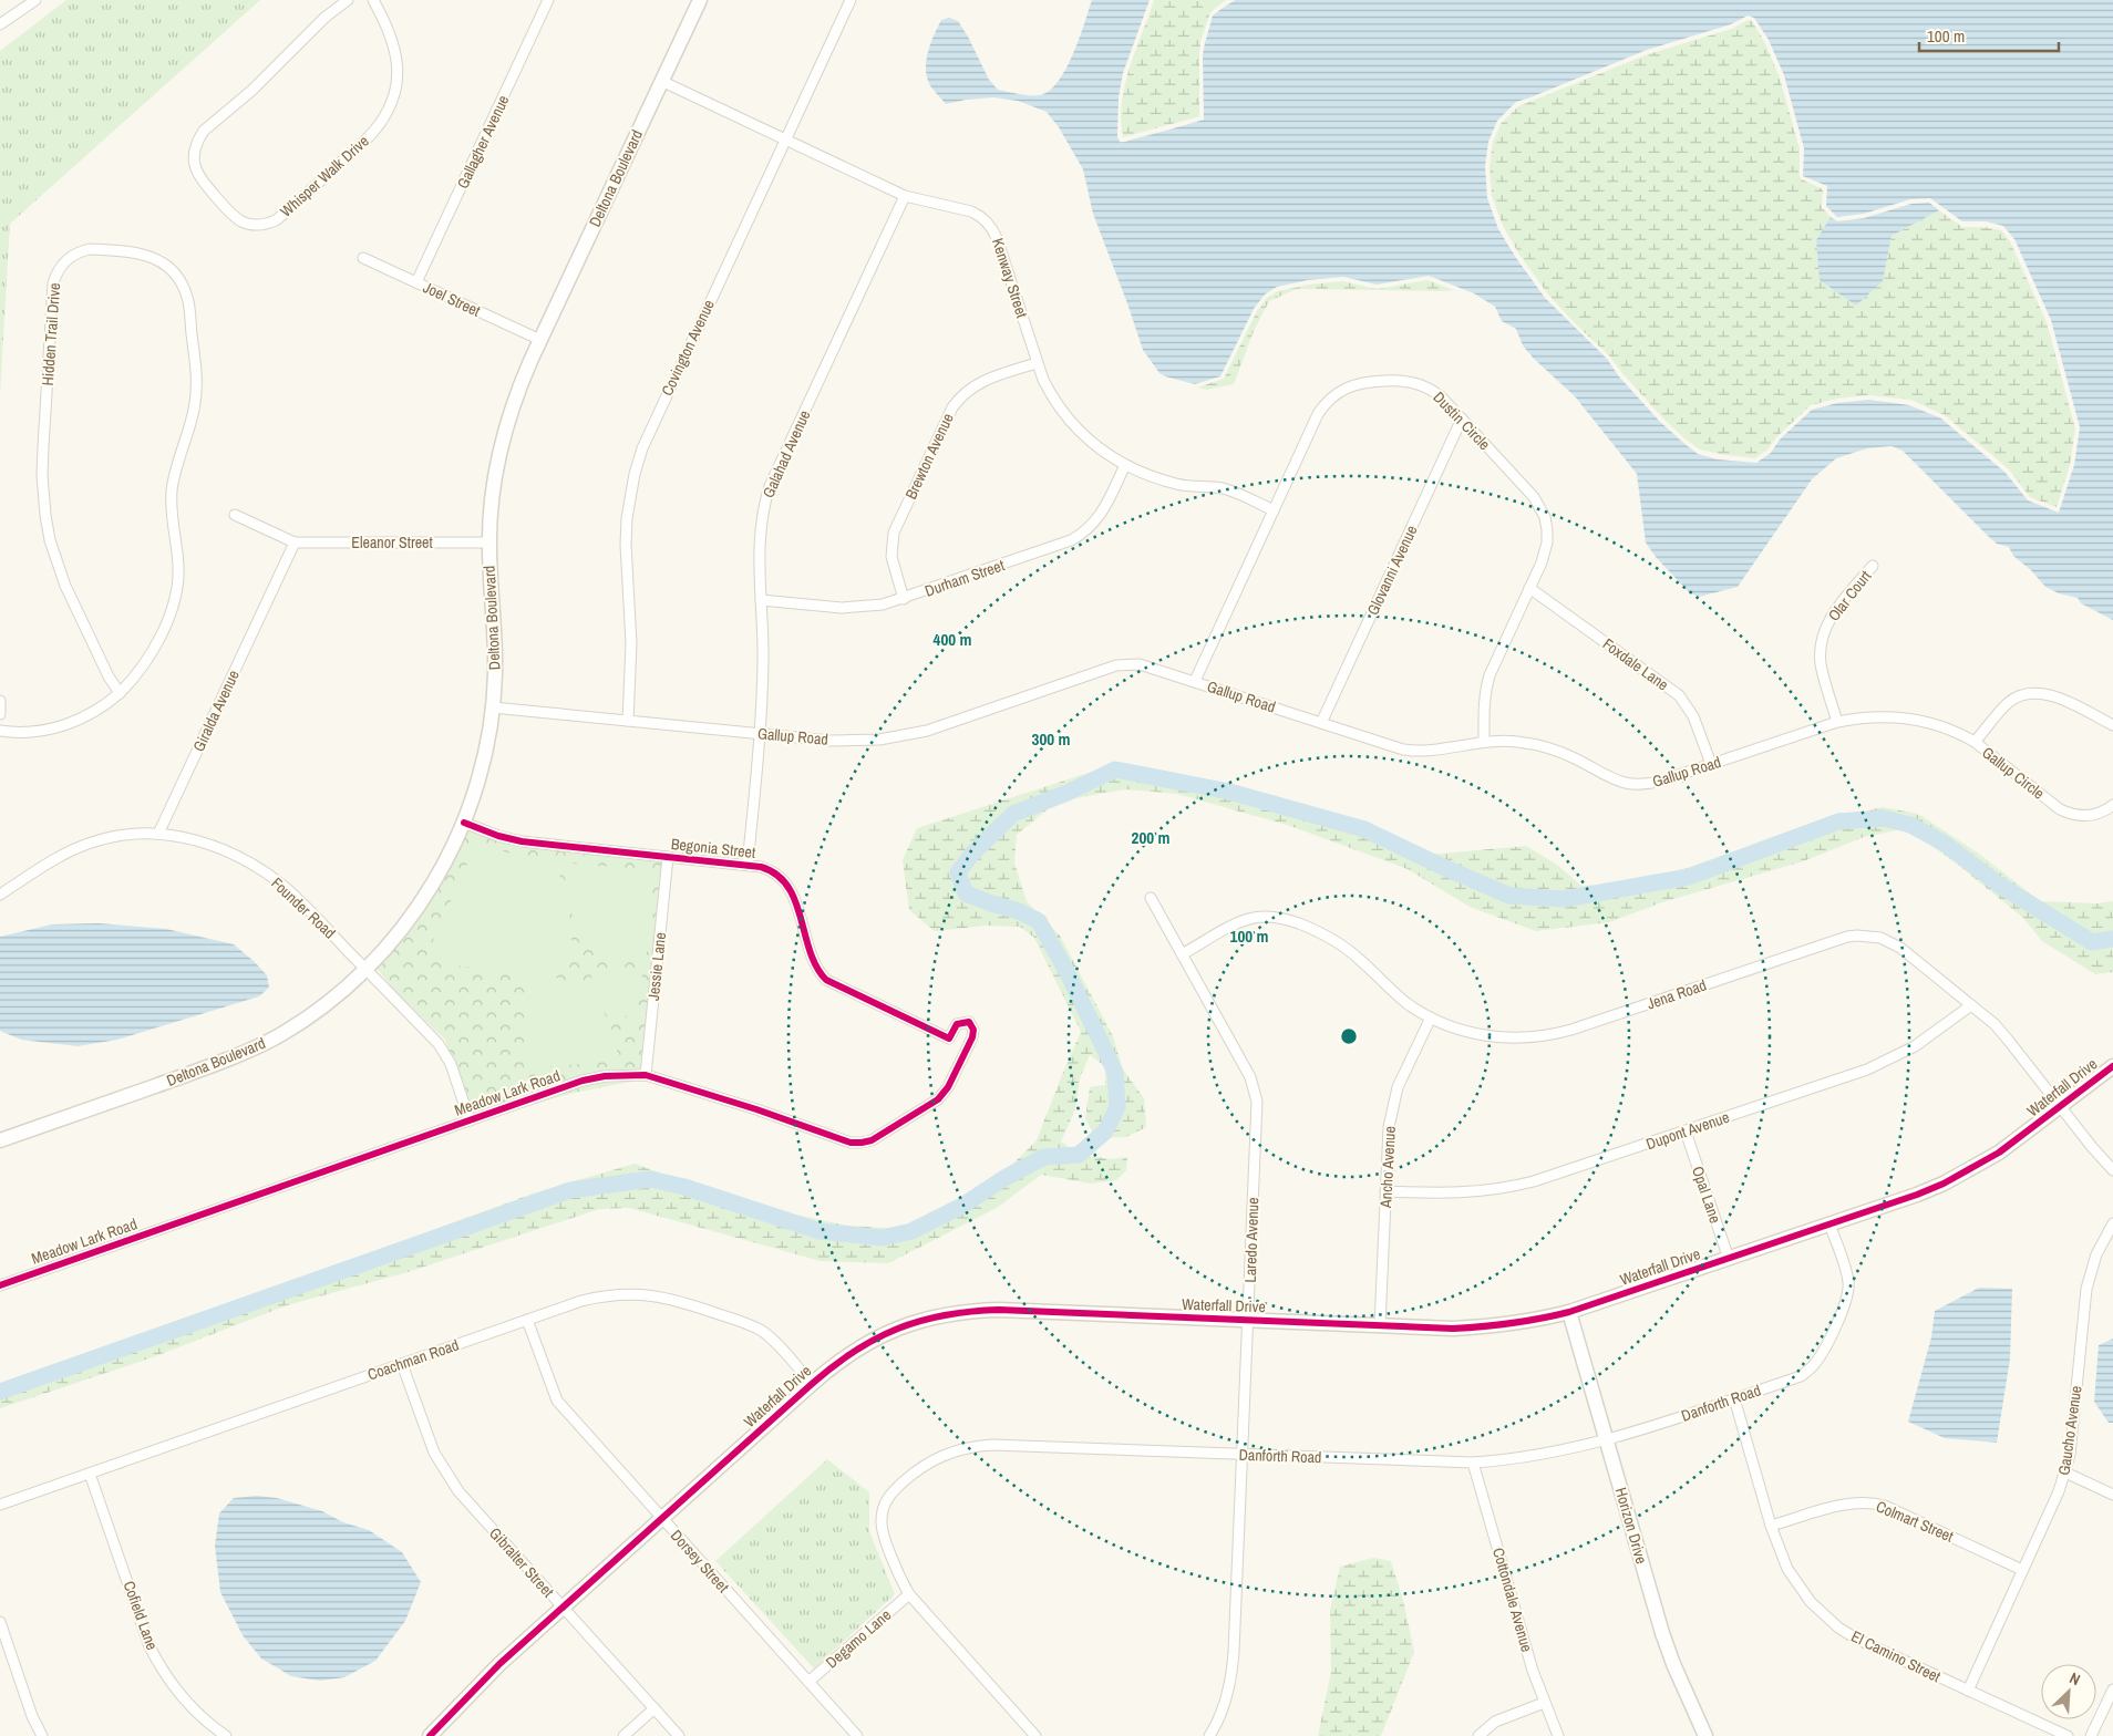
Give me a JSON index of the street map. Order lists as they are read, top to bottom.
{
  "streets": {
    "street": [
      "Gallagher Avenue",
      "Whisper Walk Drive",
      "Deltona Boulevard",
      "Kenway Street",
      "Joel Street",
      "Hidden Trail Drive",
      "Covington Avenue",
      "Dustin Circle",
      "Galahad Avenue",
      "Brewton Avenue",
      "Eleanor Street",
      "Glovanni Avenue",
      "Durham Street",
      "Olar Court",
      "Foxdale Lane",
      "Gallup Road",
      "Giralda Avenue",
      "Gallup Circle",
      "Begonia Street",
      "Founder Road",
      "Jessie Lane",
      "Jena Road",
      "Waterfall Drive",
      "Meadow Lark Road",
      "Dupont Avenue",
      "Ancho Avenue",
      "Opal Lane",
      "Laredo Avenue",
      "Coachman Road",
      "Danforth Road",
      "Gaucho Avenue",
      "Colmart Street",
      "Horizon Drive",
      "Dorsey Street",
      "Gibralter Street",
      "Cottondale Avenue",
      "Cofield Lane",
      "Degamo Lane",
      "El Camino Street"
    ]
  },
  "crossings": [
    ["Gallagher Avenue", "Joel Street"],
    ["Deltona Boulevard", "Kenway Street"],
    ["Deltona Boulevard", "Joel Street"],
    ["Deltona Boulevard", "Eleanor Street"],
    ["Deltona Boulevard", "Gallup Road"],
    ["Deltona Boulevard", "Begonia Street"],
    ["Deltona Boulevard", "Founder Road"],
    ["Kenway Street", "Covington Avenue"],
    ["Kenway Street", "Dustin Circle"],
    ["Kenway Street", "Galahad Avenue"],
    ["Kenway Street", "Brewton Avenue"],
    ["Kenway Street", "Durham Street"],
    ["Covington Avenue", "Gallup Road"],
    ["Dustin Circle", "Glovanni Avenue"],
    ["Dustin Circle", "Foxdale Lane"],
    ["Dustin Circle", "Gallup Road"],
    ["Galahad Avenue", "Durham Street"],
    ["Galahad Avenue", "Gallup Road"],
    ["Galahad Avenue", "Begonia Street"],
    ["Brewton Avenue", "Durham Street"],
    ["Eleanor Street", "Giralda Avenue"],
    ["Glovanni Avenue", "Gallup Road"],
    ["Olar Court", "Gallup Road"],
    ["Foxdale Lane", "Gallup Road"],
    ["Gallup Road", "Gallup Circle"],
    ["Giralda Avenue", "Founder Road"],
    ["Begonia Street", "Jessie Lane"],
    ["Begonia Street", "Meadow Lark Road"],
    ["Founder Road", "Meadow Lark Road"],
    ["Jessie Lane", "Meadow Lark Road"],
    ["Jena Road", "Waterfall Drive"],
    ["Jena Road", "Dupont Avenue"],
    ["Jena Road", "Ancho Avenue"],
    ["Jena Road", "Laredo Avenue"],
    ["Waterfall Drive", "Ancho Avenue"],
    ["Waterfall Drive", "Opal Lane"],
    ["Waterfall Drive", "Laredo Avenue"],
    ["Waterfall Drive", "Coachman Road"],
    ["Waterfall Drive", "Danforth Road"],
    ["Waterfall Drive", "Horizon Drive"],
    ["Waterfall Drive", "Dorsey Street"],
    ["Waterfall Drive", "Gibralter Street"],
    ["Dupont Avenue", "Ancho Avenue"],
    ["Dupont Avenue", "Opal Lane"],
    ["Laredo Avenue", "Danforth Road"],
    ["Coachman Road", "Dorsey Street"],
    ["Coachman Road", "Gibralter Street"],
    ["Coachman Road", "Cofield Lane"],
    ["Danforth Road", "Horizon Drive"],
    ["Danforth Road", "Cottondale Avenue"],
    ["Danforth Road", "Degamo Lane"],
    ["Danforth Road", "El Camino Street"],
    ["Gaucho Avenue", "Colmart Street"],
    ["Gaucho Avenue", "El Camino Street"],
    ["Colmart Street", "El Camino Street"],
    ["Dorsey Street", "Degamo Lane"]
  ],
  "scale_bar": "100 m",
  "north": "top right",
  "rings": [
    "400 m",
    "300 m",
    "200 m",
    "100 m"
  ]
}
